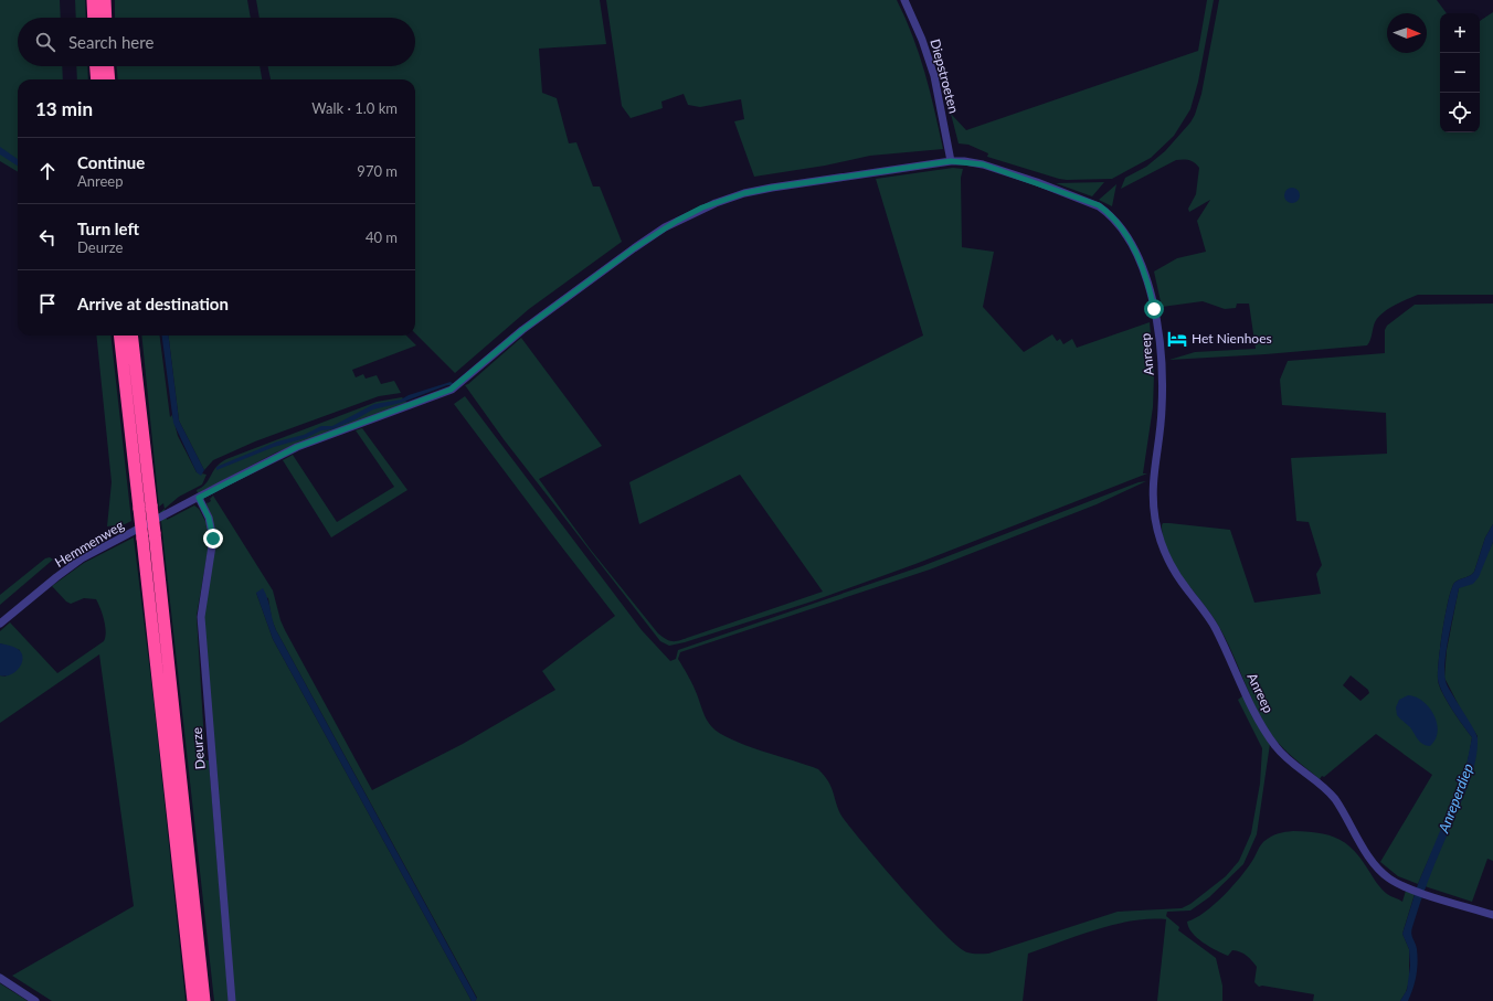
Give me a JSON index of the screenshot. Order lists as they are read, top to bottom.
{
  "streets": {
    "street": [
      "Diepstroeten",
      "Anreep",
      "Hemmenweg",
      "Deurze"
    ]
  },
  "crossings": [
    ["Diepstroeten", "Anreep"],
    ["Anreep", "Hemmenweg"],
    ["Anreep", "Deurze"],
    ["Hemmenweg", "Deurze"]
  ],
  "water": ["Anreperdiep"],
  "places": {
    "hotel": ["Het Nienhoes"]
  },
  "north": "right",
  "page": {
    "map_buttons": ["+", "−"],
    "search": "Search here",
    "heading": ["13 min", "Walk · 1.0 km"],
    "list": [
      ["Continue", "Anreep", "970 m"],
      ["Turn left", "Deurze", "40 m"],
      "Arrive at destination"
    ]
  }
}
